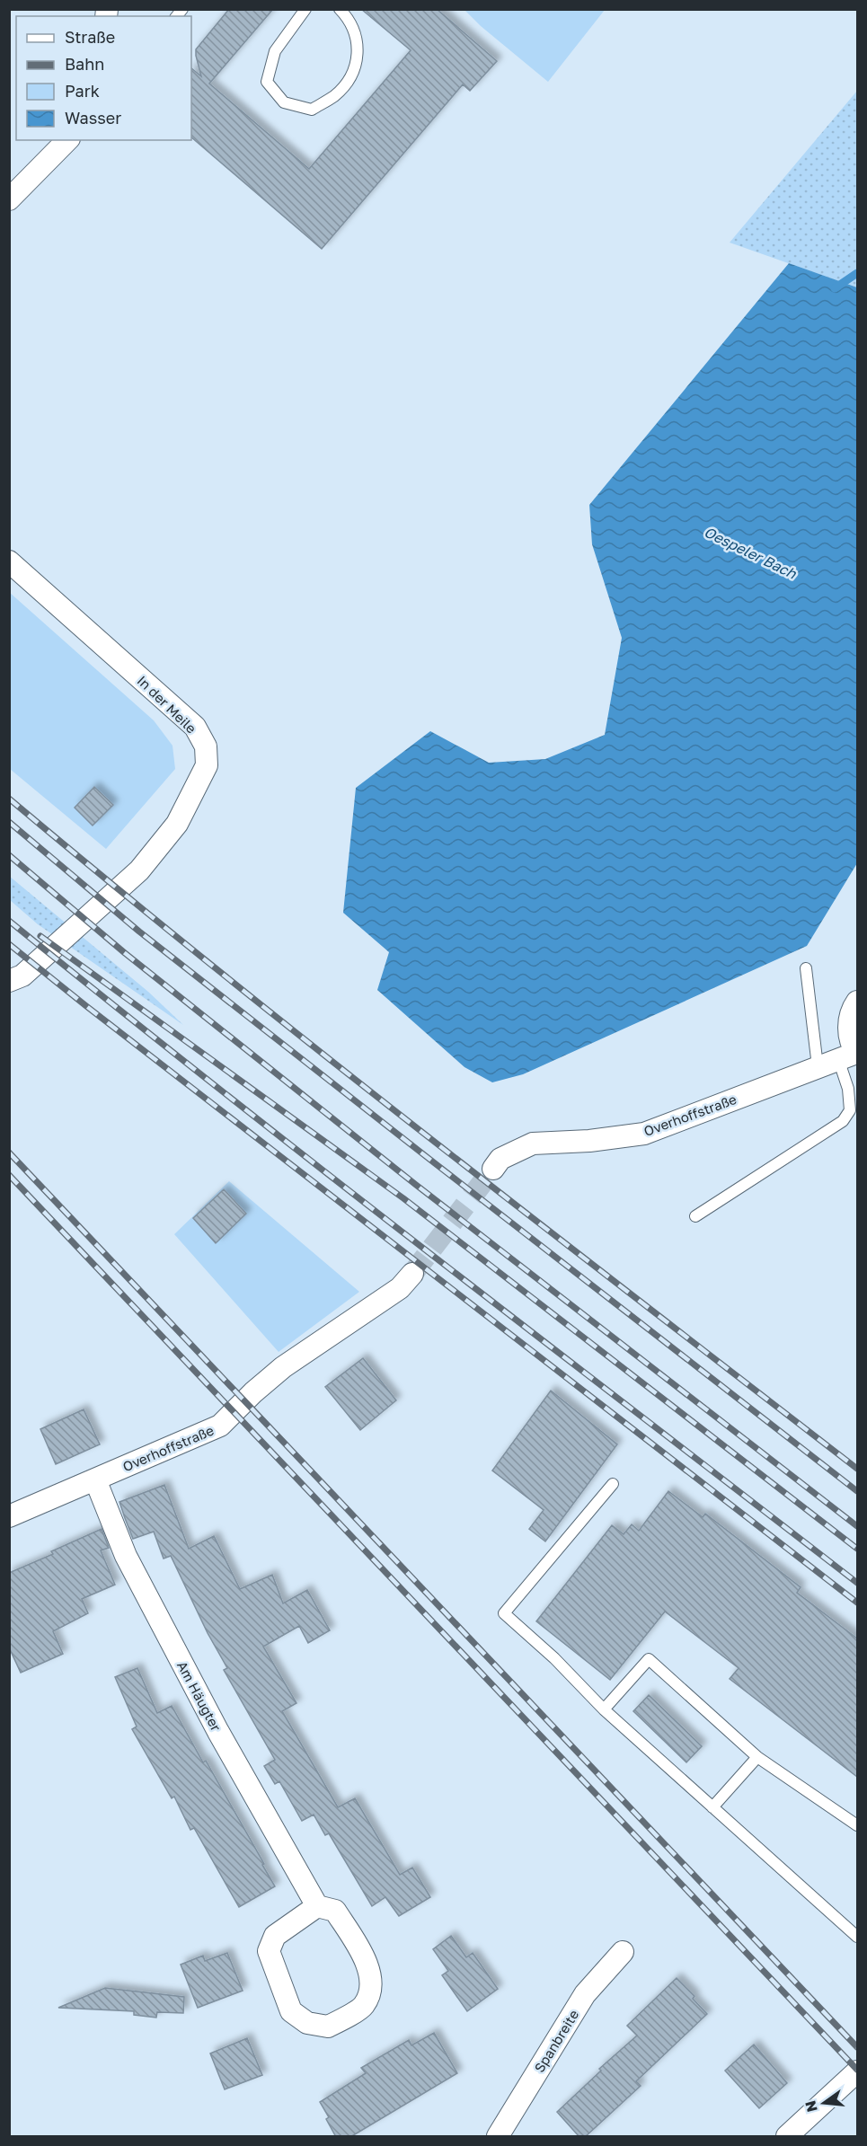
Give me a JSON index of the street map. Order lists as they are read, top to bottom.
{
  "streets": {
    "street": [
      "In der Meile",
      "Overhoffstraße",
      "Am Häugter",
      "Spanbreite"
    ]
  },
  "crossings": [
    ["Overhoffstraße", "Am Häugter"]
  ],
  "water": ["Oespeler Bach"],
  "legend": [
    "Straße",
    "Bahn",
    "Park",
    "Wasser"
  ],
  "north": "left"
}
